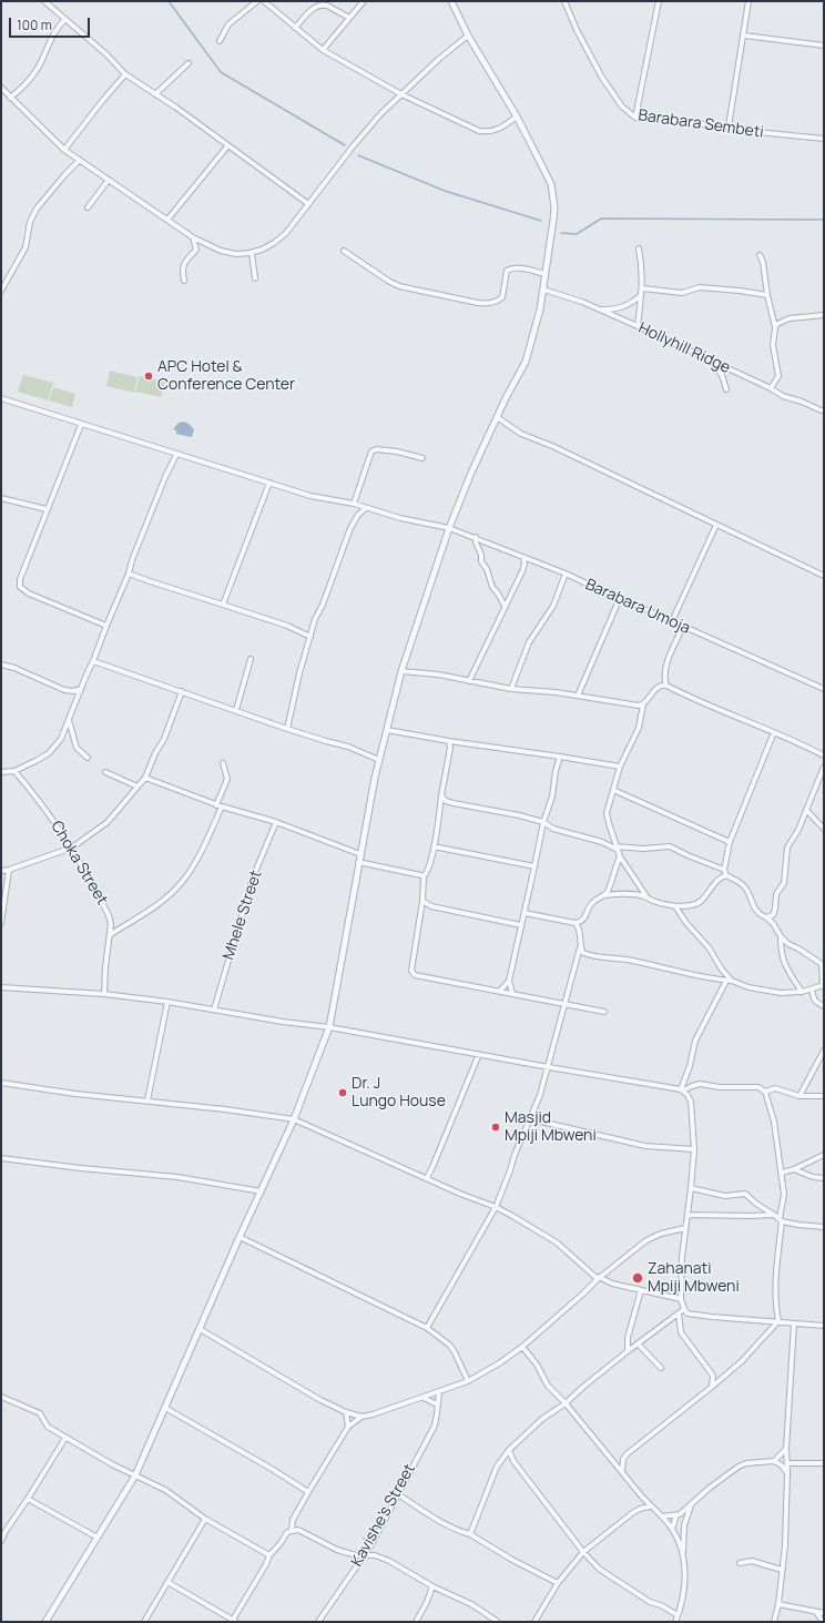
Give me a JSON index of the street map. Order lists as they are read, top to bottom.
{
  "streets": {
    "street": [
      "Barabara Sembeti",
      "Hollyhill Ridge",
      "Barabara Umoja",
      "Choka Street",
      "Mhele Street",
      "Kavishe’s Street"
    ]
  },
  "places": [
    "APC Hotel & Conference Center",
    "Dr. J Lungo House",
    "Masjid Mpiji Mbweni",
    "Zahanati Mpiji Mbweni"
  ],
  "scale_bar": "100 m"
}
